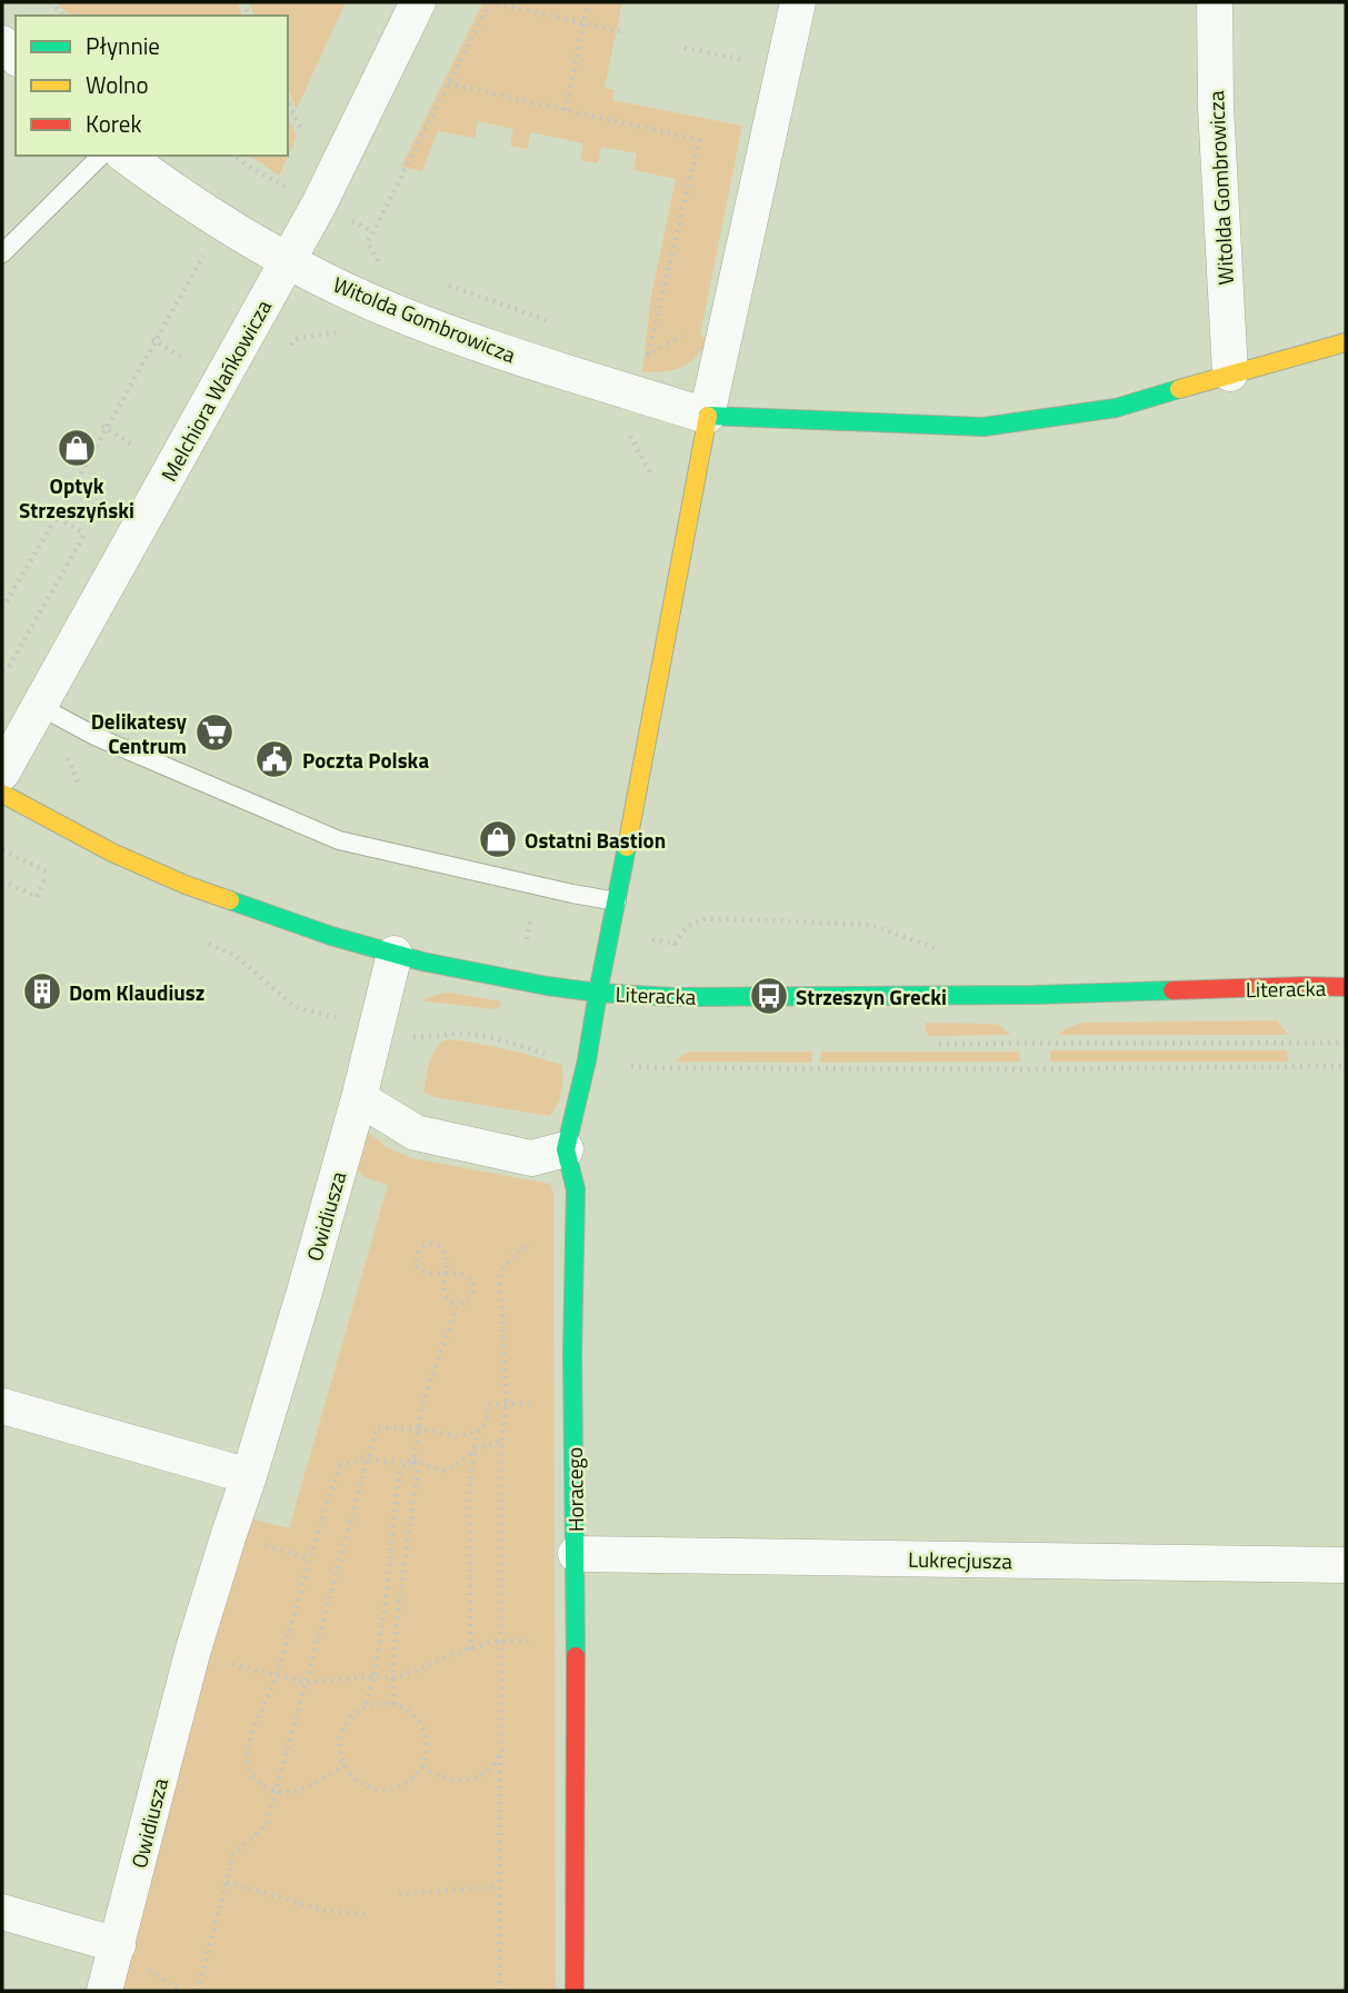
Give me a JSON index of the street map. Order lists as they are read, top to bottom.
{
  "streets": {
    "street": [
      "Witolda Gombrowicza",
      "Melchiora Wańkowicza",
      "Literacka",
      "Owidiusza",
      "Horacego",
      "Lukrecjusza"
    ]
  },
  "crossings": [
    ["Witolda Gombrowicza", "Melchiora Wańkowicza"],
    ["Literacka", "Owidiusza"],
    ["Literacka", "Horacego"],
    ["Horacego", "Lukrecjusza"]
  ],
  "places": {
    "shop": ["Optyk Strzeszyński", "Ostatni Bastion"],
    "supermarket": ["Delikatesy Centrum"],
    "public building": ["Poczta Polska"],
    "building": ["Dom Klaudiusz"],
    "bus stop": ["Strzeszyn Grecki"]
  },
  "legend": ["Płynnie", "Wolno", "Korek"]
}
